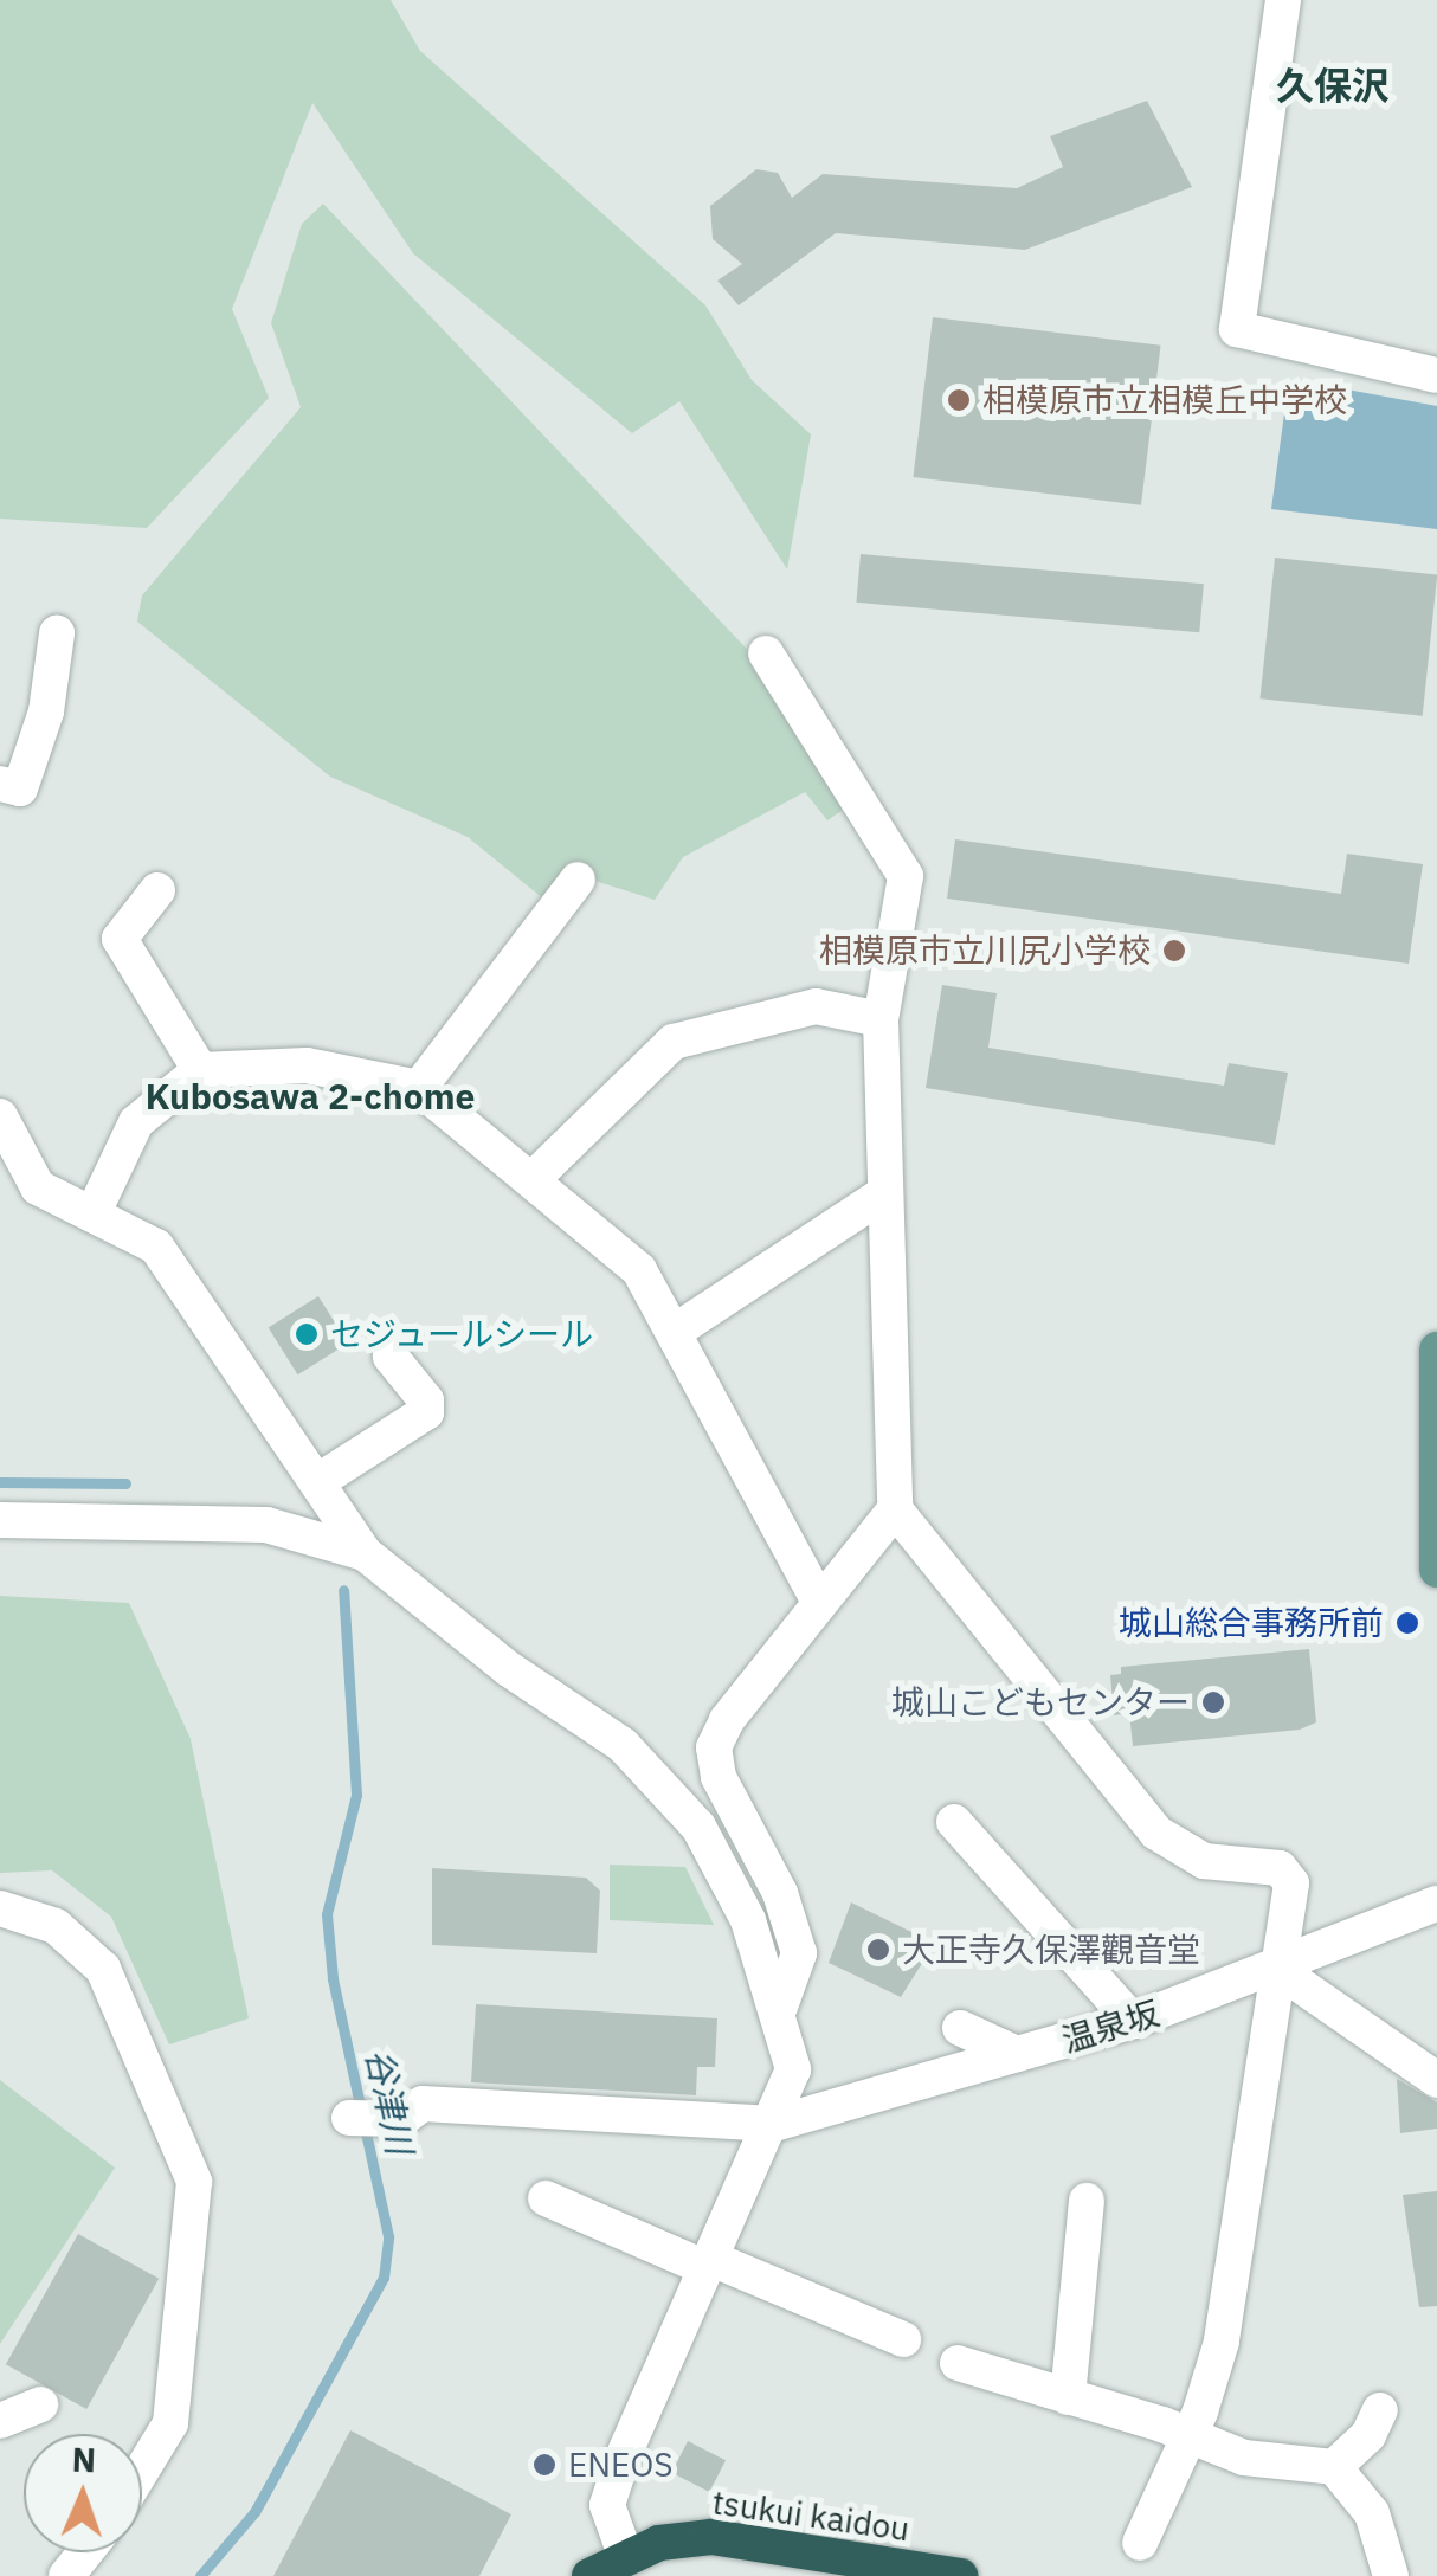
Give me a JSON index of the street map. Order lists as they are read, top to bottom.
{
  "streets": {
    "highway": ["tsukui kaidou"],
    "street": ["温泉坂"]
  },
  "districts": ["久保沢", "Kubosawa 2-chome"],
  "water": ["谷津川"],
  "places": [
    "相模原市立相模丘中学校",
    "相模原市立川尻小学校",
    "セジュールシール",
    "城山総合事務所前",
    "城山こどもセンター",
    "大正寺久保澤觀音堂",
    "ENEOS"
  ],
  "north": "top"
}
